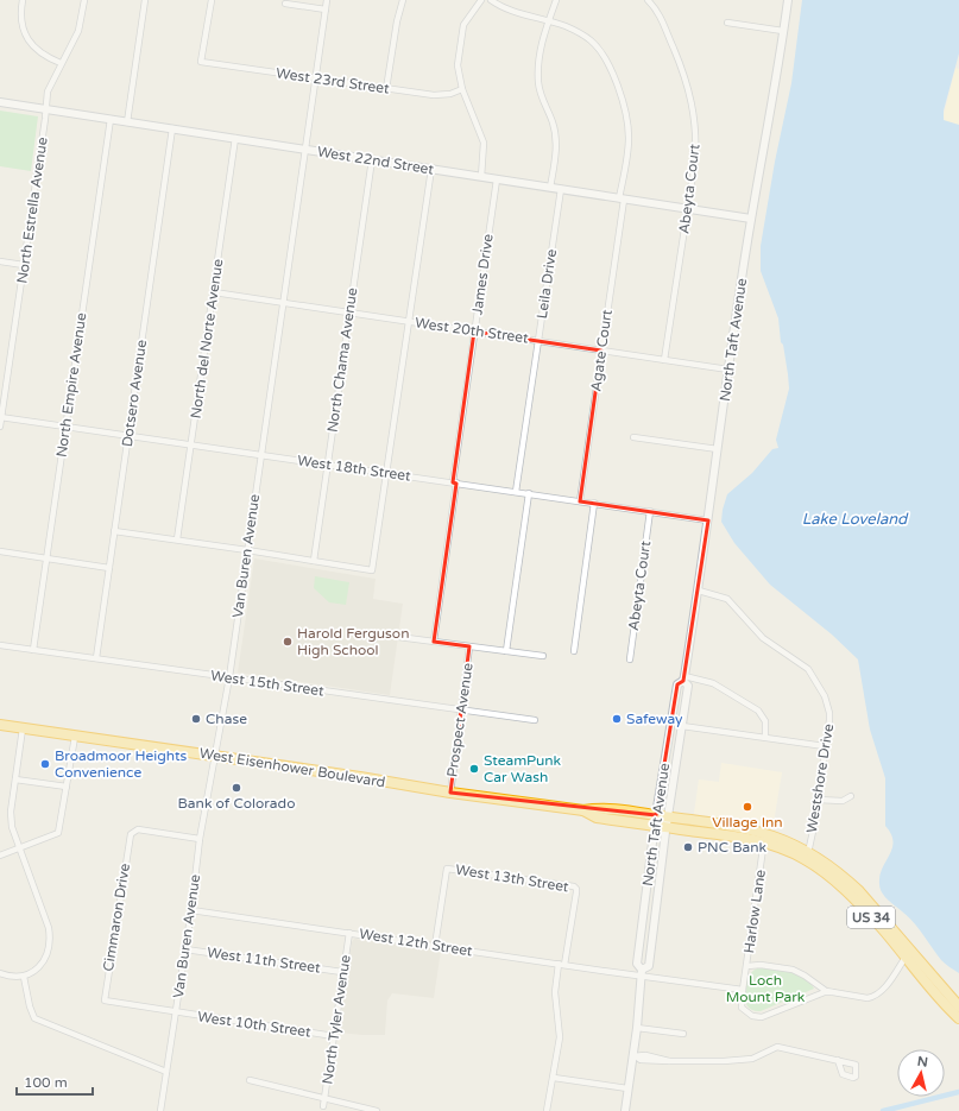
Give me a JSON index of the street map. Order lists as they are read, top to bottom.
{
  "streets": {
    "highway": ["West Eisenhower Boulevard", "US 34"],
    "main road": ["West 22nd Street", "North Taft Avenue"],
    "street": [
      "West 23rd Street",
      "Abeyta Court",
      "North Estrella Avenue",
      "James Drive",
      "Leila Drive",
      "West 20th Street",
      "North del Norte Avenue",
      "Agate Court",
      "North Chama Avenue",
      "North Empire Avenue",
      "Dotsero Avenue",
      "West 18th Street",
      "Van Buren Avenue",
      "West 15th Street",
      "Prospect Avenue",
      "Westshore Drive",
      "West 13th Street",
      "Harlow Lane",
      "Cimmaron Drive",
      "West 12th Street",
      "West 11th Street",
      "North Tyler Avenue",
      "West 10th Street"
    ]
  },
  "crossings": [
    ["West 23rd Street", "Van Buren Avenue"],
    ["West 22nd Street", "Abeyta Court"],
    ["West 22nd Street", "North Estrella Avenue"],
    ["West 22nd Street", "James Drive"],
    ["West 22nd Street", "Leila Drive"],
    ["West 22nd Street", "North del Norte Avenue"],
    ["West 22nd Street", "North Taft Avenue"],
    ["West 22nd Street", "Agate Court"],
    ["West 22nd Street", "North Chama Avenue"],
    ["West 22nd Street", "North Empire Avenue"],
    ["West 22nd Street", "Dotsero Avenue"],
    ["West 22nd Street", "Van Buren Avenue"],
    ["Abeyta Court", "West 20th Street"],
    ["Abeyta Court", "West 18th Street"],
    ["North Estrella Avenue", "West 18th Street"],
    ["James Drive", "West 20th Street"],
    ["James Drive", "West 18th Street"],
    ["Leila Drive", "West 20th Street"],
    ["Leila Drive", "West 18th Street"],
    ["West 20th Street", "North del Norte Avenue"],
    ["West 20th Street", "North Taft Avenue"],
    ["West 20th Street", "Agate Court"],
    ["West 20th Street", "North Chama Avenue"],
    ["West 20th Street", "Van Buren Avenue"],
    ["North del Norte Avenue", "West 18th Street"],
    ["North Taft Avenue", "West 18th Street"],
    ["North Taft Avenue", "West Eisenhower Boulevard"],
    ["North Taft Avenue", "Westshore Drive"],
    ["North Taft Avenue", "West 12th Street"],
    ["Agate Court", "West 18th Street"],
    ["North Chama Avenue", "West 18th Street"],
    ["North Empire Avenue", "West 18th Street"],
    ["North Empire Avenue", "West 15th Street"],
    ["Dotsero Avenue", "West 18th Street"],
    ["Dotsero Avenue", "West 15th Street"],
    ["West 18th Street", "Van Buren Avenue"],
    ["Van Buren Avenue", "West 15th Street"],
    ["Van Buren Avenue", "West Eisenhower Boulevard"],
    ["Van Buren Avenue", "Cimmaron Drive"],
    ["Van Buren Avenue", "West 12th Street"],
    ["Van Buren Avenue", "West 11th Street"],
    ["Van Buren Avenue", "West 10th Street"],
    ["West 15th Street", "Prospect Avenue"],
    ["Prospect Avenue", "West Eisenhower Boulevard"],
    ["West Eisenhower Boulevard", "Westshore Drive"],
    ["West Eisenhower Boulevard", "Harlow Lane"],
    ["West 13th Street", "West 12th Street"],
    ["Harlow Lane", "West 12th Street"],
    ["Cimmaron Drive", "West 10th Street"],
    ["West 12th Street", "North Tyler Avenue"],
    ["West 11th Street", "North Tyler Avenue"],
    ["North Tyler Avenue", "West 10th Street"]
  ],
  "water": ["Lake Loveland"],
  "parks": ["Loch Mount Park"],
  "places": [
    "Harold Ferguson High School",
    "Chase",
    "Safeway",
    "Broadmoor Heights Convenience",
    "SteamPunk Car Wash",
    "Bank of Colorado",
    "Village Inn",
    "PNC Bank"
  ],
  "scale_bar": "100 m",
  "north": "top"
}
